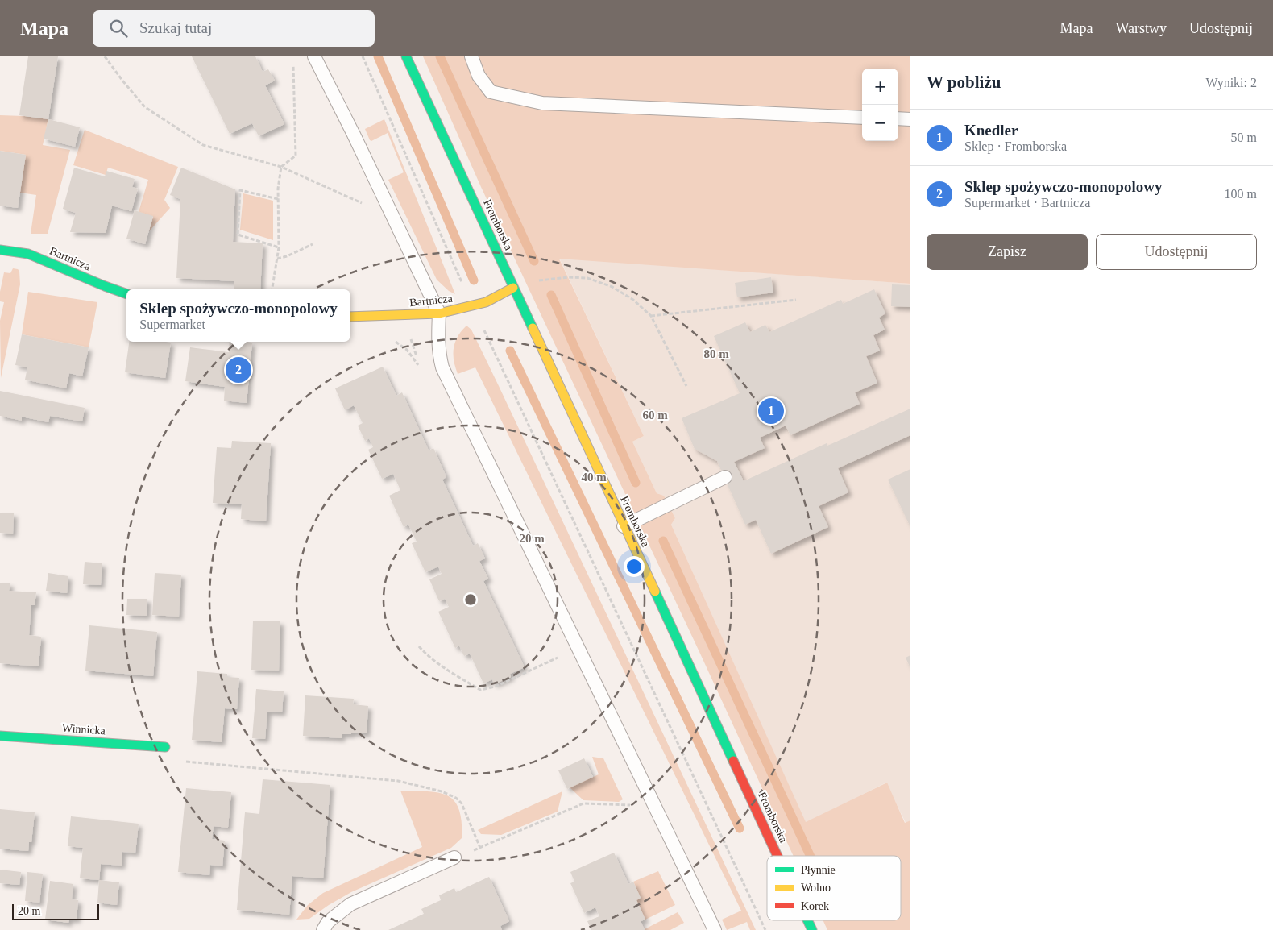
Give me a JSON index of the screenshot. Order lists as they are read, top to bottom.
{
  "streets": {
    "street": ["Fromborska", "Bartnicza", "Winnicka"]
  },
  "crossings": [
    ["Fromborska", "Bartnicza"]
  ],
  "legend": ["Płynnie", "Wolno", "Korek"],
  "scale_bar": "20 m",
  "page": {
    "header": "Mapa",
    "search": "Szukaj tutaj",
    "nav": ["Mapa", "Warstwy", "Udostępnij"],
    "heading": ["W pobliżu", "Wyniki: 2"],
    "map_buttons": ["+", "−"],
    "list": [
      {
        "mark": "1",
        "name": "Knedler",
        "note": "Sklep · Fromborska",
        "value": "50 m"
      },
      {
        "mark": "2",
        "name": "Sklep spożywczo-monopolowy",
        "note": "Supermarket · Bartnicza",
        "value": "100 m"
      }
    ],
    "buttons": ["Zapisz", "Udostępnij"],
    "popup": ["Sklep spożywczo-monopolowy", "Supermarket"],
    "pins": ["2", "1"],
    "scale": "20 m"
  },
  "rings": [
    "80 m",
    "60 m",
    "40 m",
    "20 m"
  ]
}
